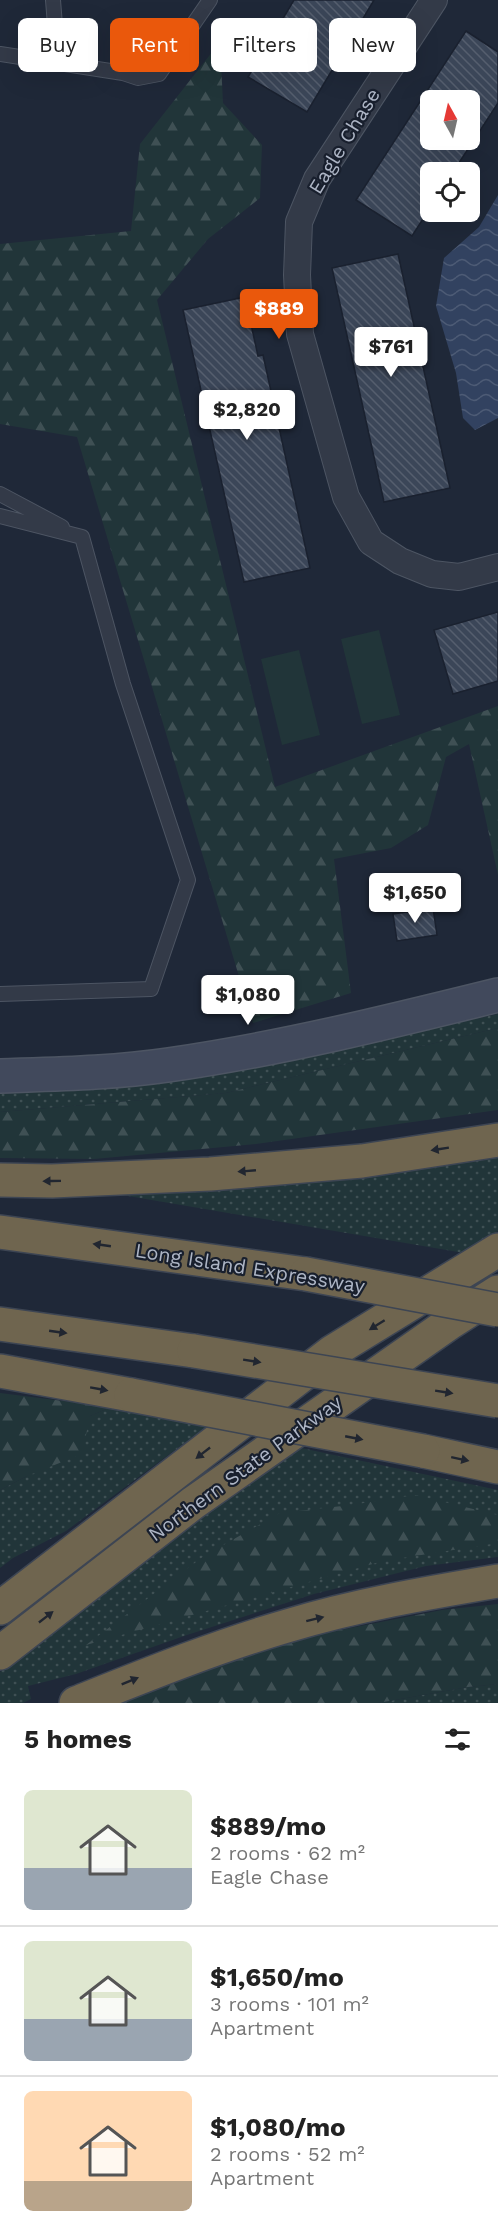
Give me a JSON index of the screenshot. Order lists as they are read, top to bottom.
{
  "streets": {
    "highway": ["Long Island Expressway", "Northern State Parkway"],
    "street": ["Eagle Chase"]
  },
  "north": "top",
  "page": {
    "chip": [
      "Buy",
      "Rent",
      "Filters",
      "New"
    ],
    "price": [
      "$889",
      "$761",
      "$2,820",
      "$1,650",
      "$1,080"
    ],
    "heading": "5 homes",
    "list": [
      {
        "name": "$889/mo",
        "note": "2 rooms · 62 m² · Eagle Chase"
      },
      {
        "name": "$1,650/mo",
        "note": "3 rooms · 101 m² · Apartment"
      },
      {
        "name": "$1,080/mo",
        "note": "2 rooms · 52 m² · Apartment"
      }
    ]
  }
}
